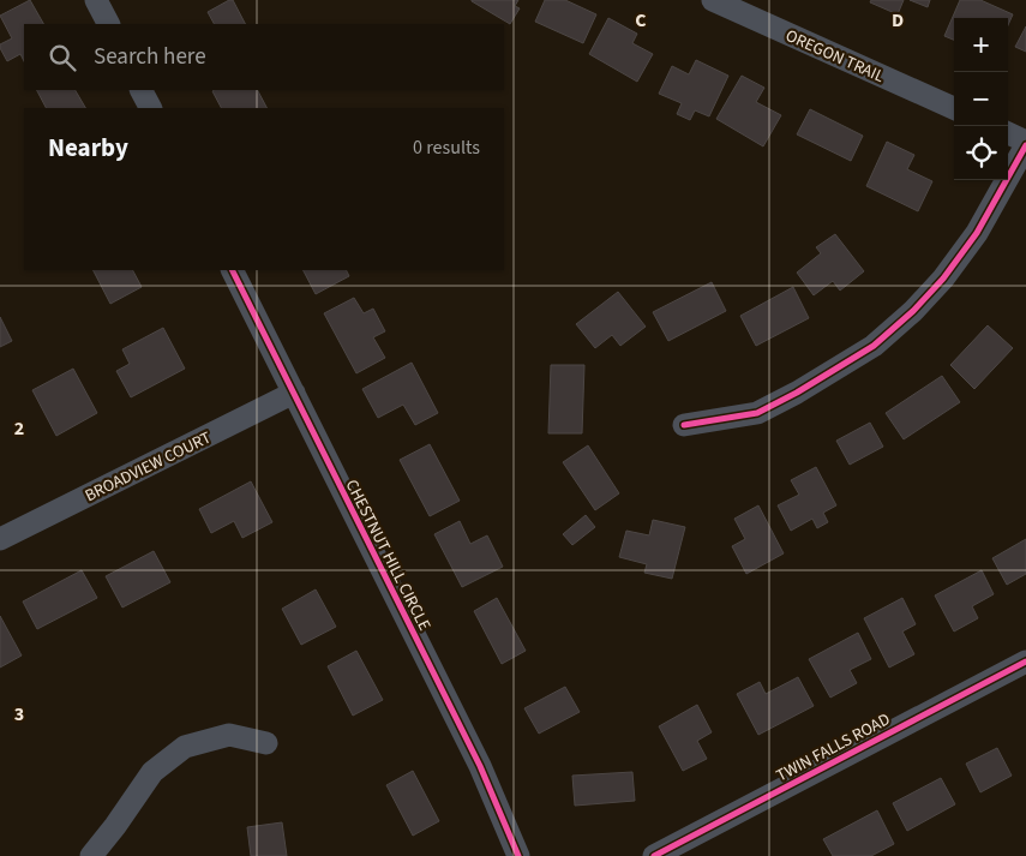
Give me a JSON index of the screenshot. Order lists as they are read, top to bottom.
{
  "streets": {
    "street": [
      "OREGON TRAIL",
      "BROADVIEW COURT",
      "CHESTNUT HILL CIRCLE",
      "TWIN FALLS ROAD"
    ]
  },
  "crossings": [
    ["BROADVIEW COURT", "CHESTNUT HILL CIRCLE"]
  ],
  "page": {
    "map_buttons": ["+", "−"],
    "search": "Search here",
    "heading": ["Nearby", "0 results"]
  },
  "grid": {
    "columns": ["C", "D"],
    "rows": ["2", "3"]
  }
}
